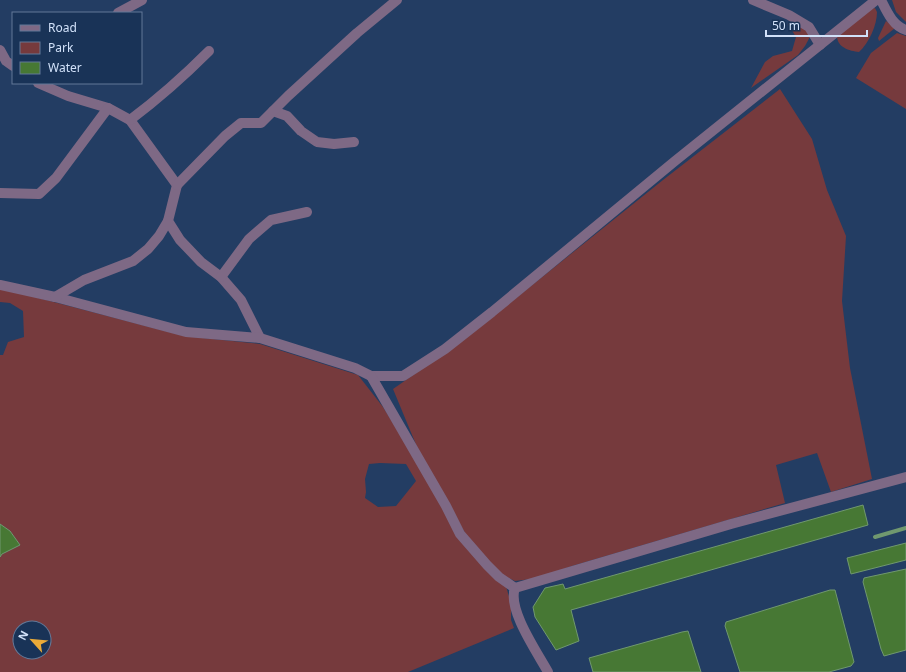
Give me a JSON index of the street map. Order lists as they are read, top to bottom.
{
  "legend": ["Road", "Park", "Water"],
  "scale_bar": "50 m",
  "north": "top left"
}
